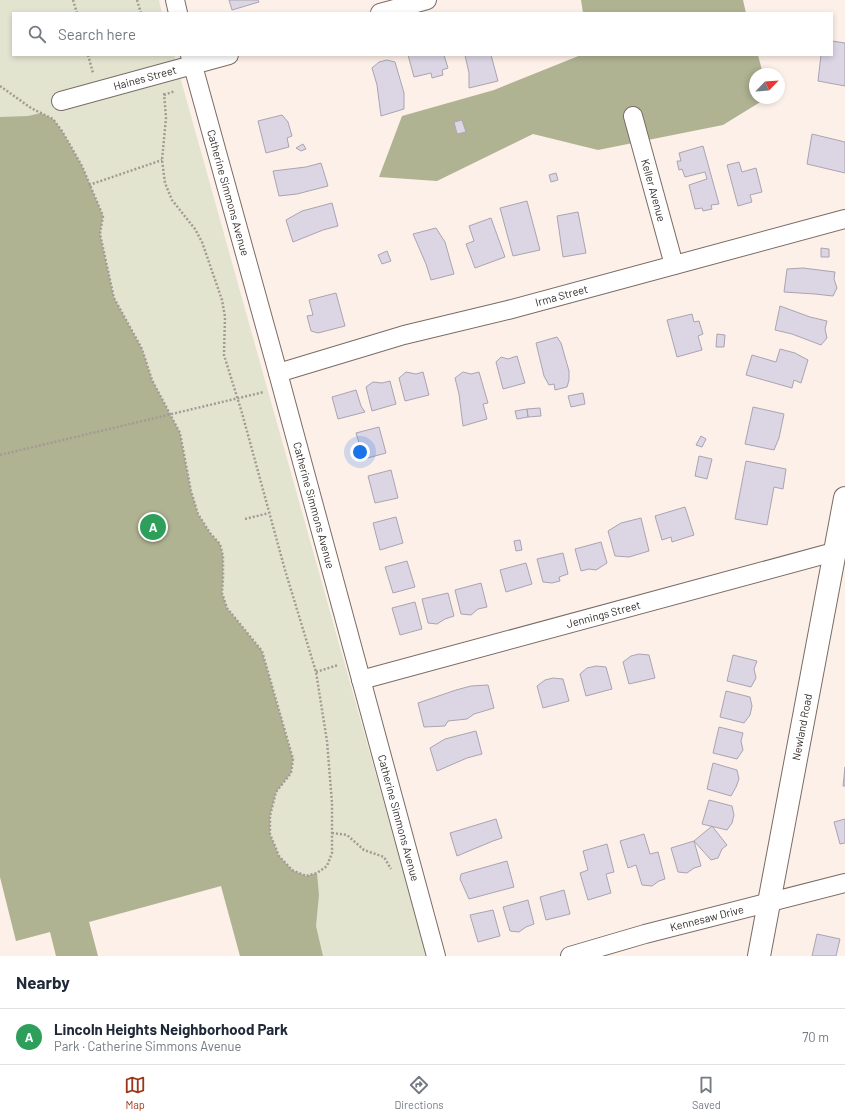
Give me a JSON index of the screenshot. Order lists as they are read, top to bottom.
{
  "streets": {
    "street": [
      "Haines Street",
      "Keller Avenue",
      "Catherine Simmons Avenue",
      "Irma Street",
      "Jennings Street",
      "Newland Road",
      "Kennesaw Drive"
    ]
  },
  "crossings": [
    ["Haines Street", "Catherine Simmons Avenue"],
    ["Keller Avenue", "Irma Street"],
    ["Catherine Simmons Avenue", "Irma Street"],
    ["Catherine Simmons Avenue", "Jennings Street"],
    ["Jennings Street", "Newland Road"],
    ["Newland Road", "Kennesaw Drive"]
  ],
  "north": "top right",
  "page": {
    "search": "Search here",
    "pins": "A",
    "heading": "Nearby",
    "list": [
      {
        "mark": "A",
        "name": "Lincoln Heights Neighborhood Park",
        "note": "Park · Catherine Simmons Avenue",
        "value": "70 m"
      }
    ],
    "nav": ["Map", "Directions", "Saved"]
  }
}
